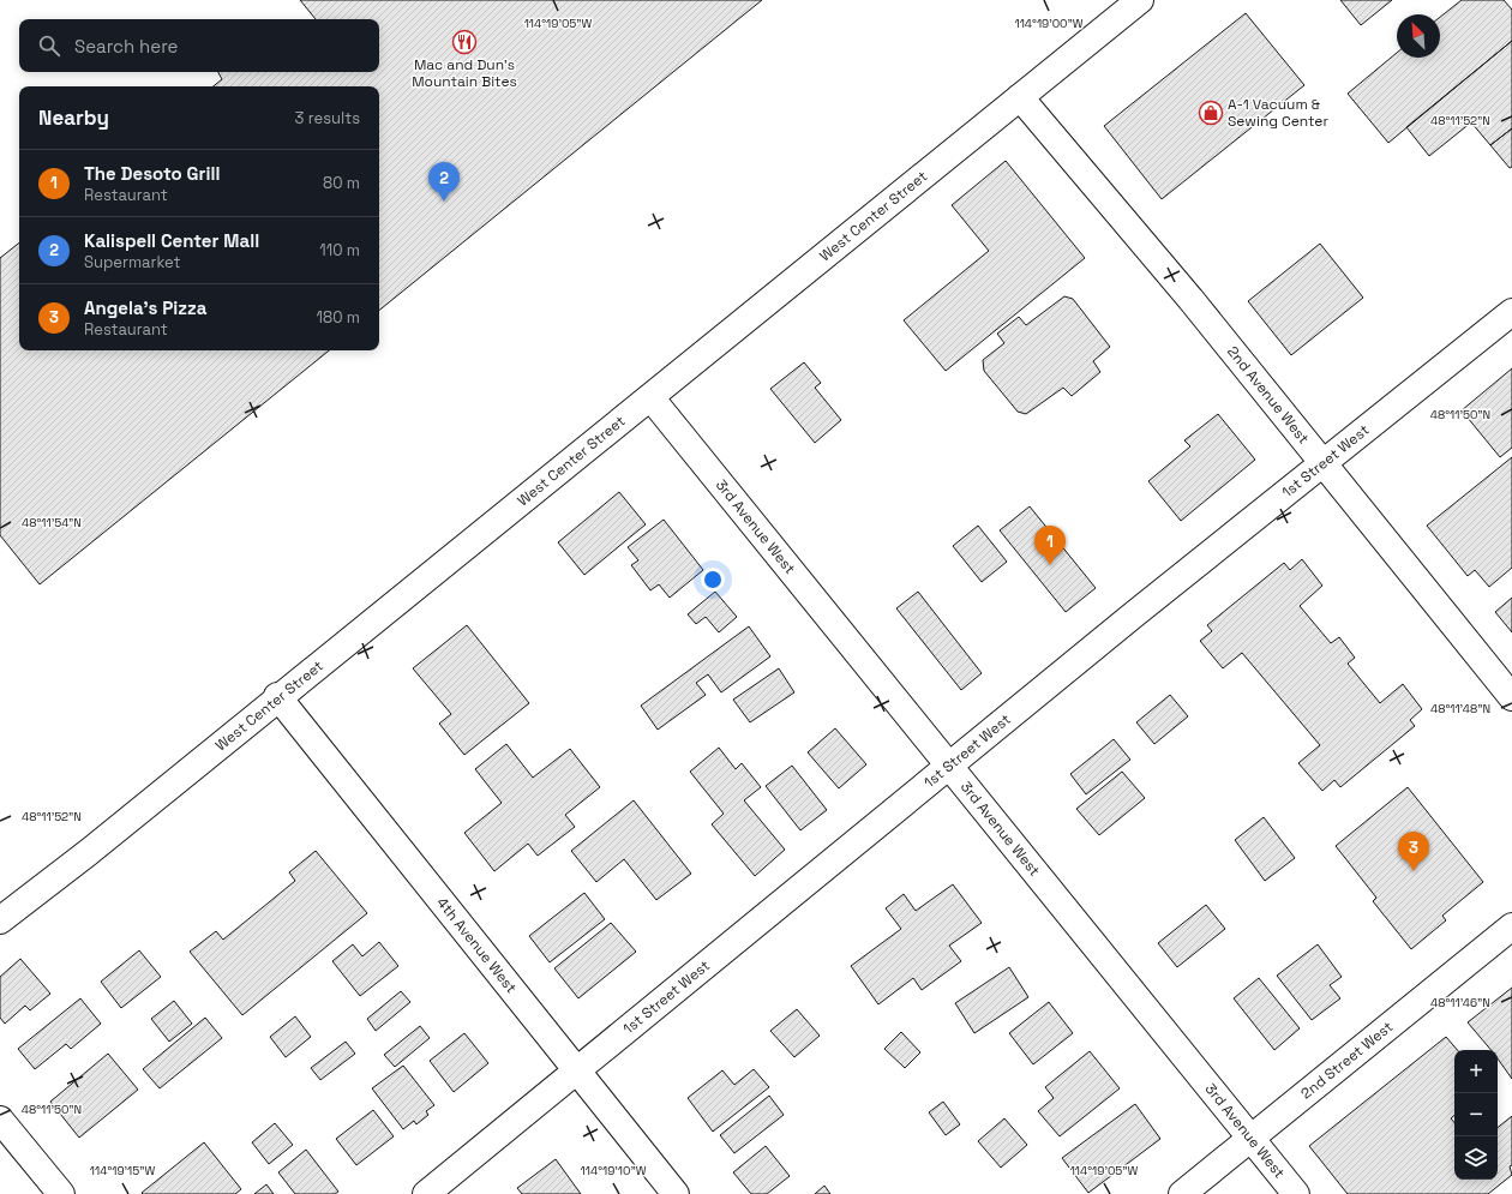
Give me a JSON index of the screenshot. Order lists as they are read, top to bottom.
{
  "streets": {
    "street": [
      "West Center Street",
      "2nd Avenue West",
      "1st Street West",
      "3rd Avenue West",
      "4th Avenue West",
      "2nd Street West"
    ]
  },
  "crossings": [
    ["West Center Street", "2nd Avenue West"],
    ["West Center Street", "3rd Avenue West"],
    ["West Center Street", "4th Avenue West"],
    ["2nd Avenue West", "1st Street West"],
    ["1st Street West", "3rd Avenue West"],
    ["1st Street West", "4th Avenue West"],
    ["3rd Avenue West", "2nd Street West"]
  ],
  "places": {
    "restaurant": ["Mac and Dun's Mountain Bites"],
    "shop": ["A-1 Vacuum & Sewing Center"]
  },
  "north": "top left",
  "page": {
    "search": "Search here",
    "heading": ["Nearby", "3 results"],
    "list": [
      {
        "mark": "1",
        "name": "The Desoto Grill",
        "note": "Restaurant",
        "value": "80 m"
      },
      {
        "mark": "2",
        "name": "Kalispell Center Mall",
        "note": "Supermarket",
        "value": "110 m"
      },
      {
        "mark": "3",
        "name": "Angela's Pizza",
        "note": "Restaurant",
        "value": "180 m"
      }
    ],
    "pins": ["2", "1", "3"],
    "map_buttons": ["+", "−"]
  },
  "coordinates": [
    "114°19'05\"W",
    "114°19'00\"W",
    "48°11'52\"N",
    "48°11'50\"N",
    "48°11'54\"N",
    "48°11'48\"N",
    "48°11'46\"N",
    "114°19'10\"W",
    "114°19'15\"W"
  ]
}
